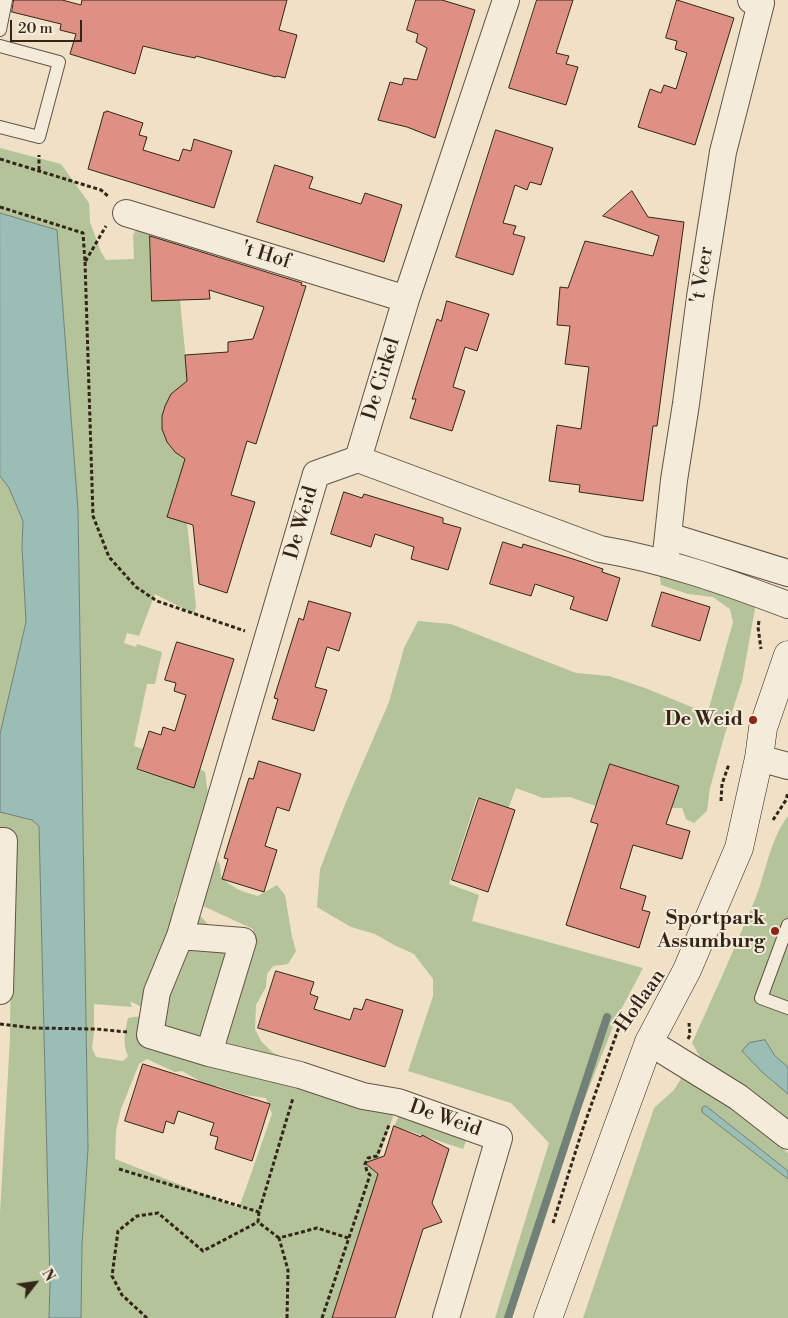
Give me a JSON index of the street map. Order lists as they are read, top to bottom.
{
  "streets": {
    "main road": ["Hoflaan"],
    "street": [
      "'t Hof",
      "'t Veer",
      "De Cirkel",
      "De Weid"
    ]
  },
  "crossings": [
    ["'t Hof", "De Cirkel"],
    ["De Cirkel", "De Weid"]
  ],
  "places": ["De Weid", "Sportpark Assumburg"],
  "scale_bar": "20 m",
  "north": "top right"
}
